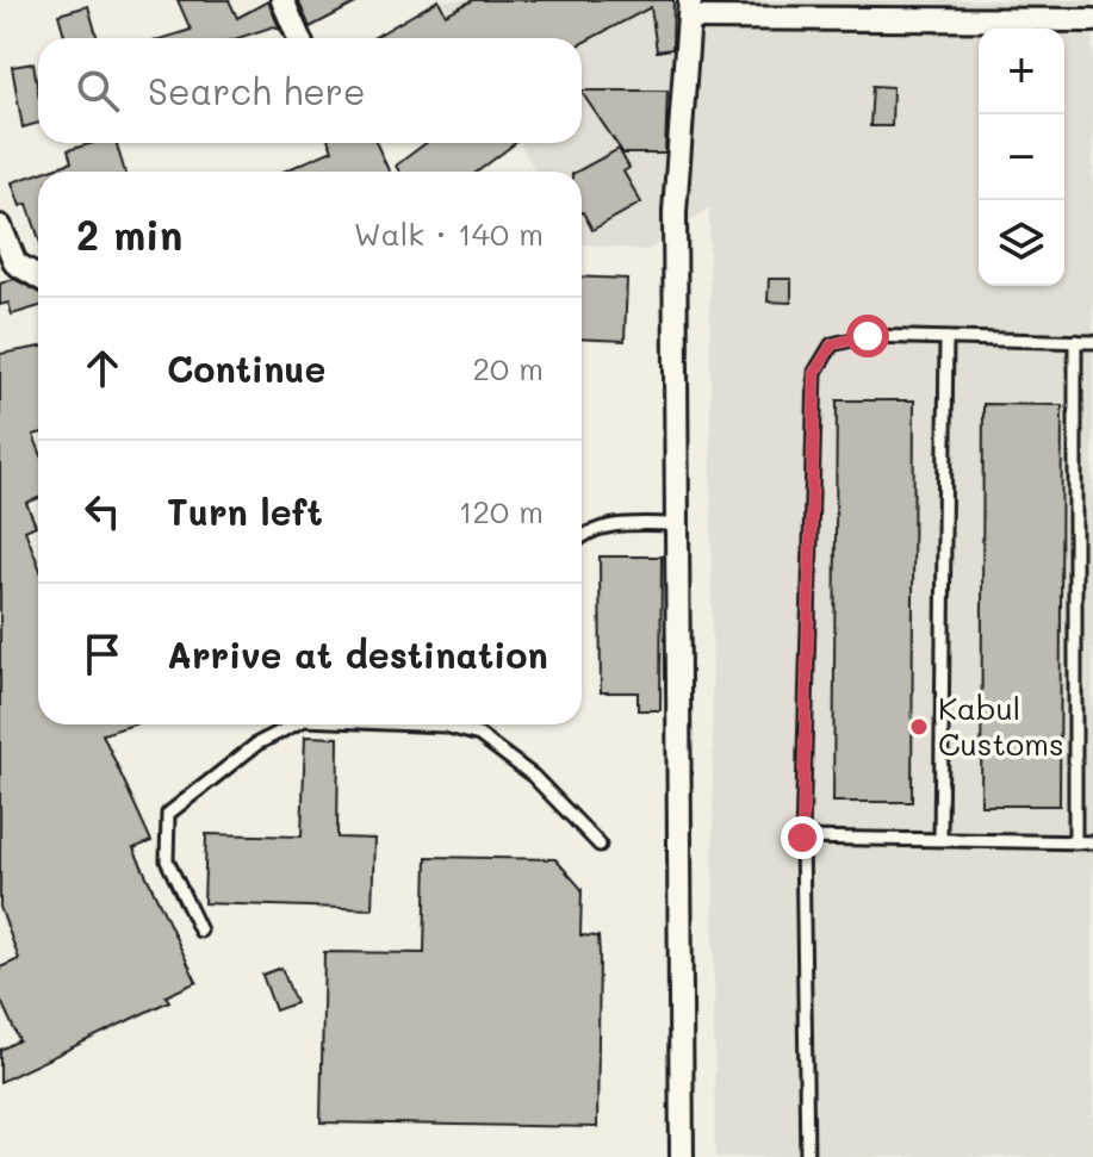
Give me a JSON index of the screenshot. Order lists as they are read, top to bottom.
{
  "places": ["Kabul Customs"],
  "page": {
    "map_buttons": ["+", "−"],
    "search": "Search here",
    "heading": ["2 min", "Walk · 140 m"],
    "list": [
      ["Continue", "20 m"],
      ["Turn left", "120 m"],
      "Arrive at destination"
    ]
  }
}
